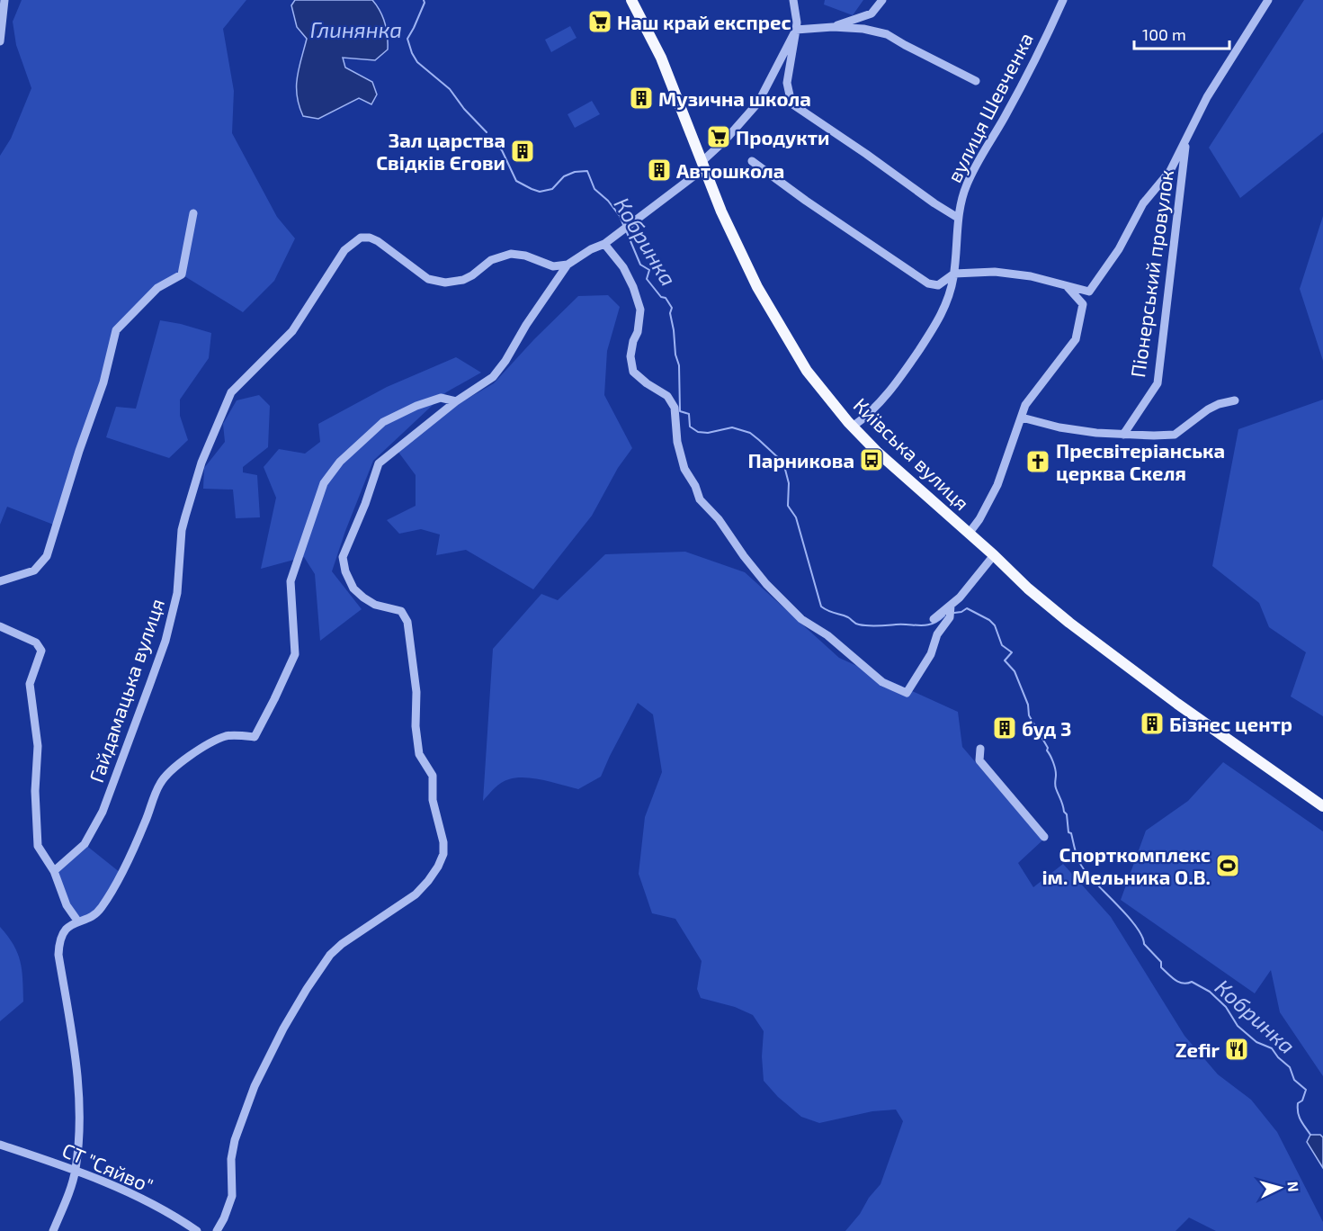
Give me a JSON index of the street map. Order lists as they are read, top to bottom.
{
  "streets": {
    "main road": ["Київська вулиця"],
    "street": [
      "вулиця Шевченка",
      "Піонерський провулок",
      "Гайдамацька вулиця",
      "СТ \"Сяйво\""
    ]
  },
  "crossings": [
    ["вулиця Шевченка", "Київська вулиця"]
  ],
  "water": ["Глинянка", "Кобринка"],
  "places": {
    "supermarket": ["Наш край експрес", "Продукти"],
    "building": [
      "Музична школа",
      "Зал царства Свідків Єгови",
      "Автошкола",
      "Бізнес центр",
      "буд 3"
    ],
    "bus stop": ["Парникова"],
    "church": ["Пресвітеріанська церква Скеля"],
    "sports": ["Спорткомплекс ім. Мельника О.В."],
    "restaurant": ["Zefir"]
  },
  "scale_bar": "100 m",
  "north": "right"
}
